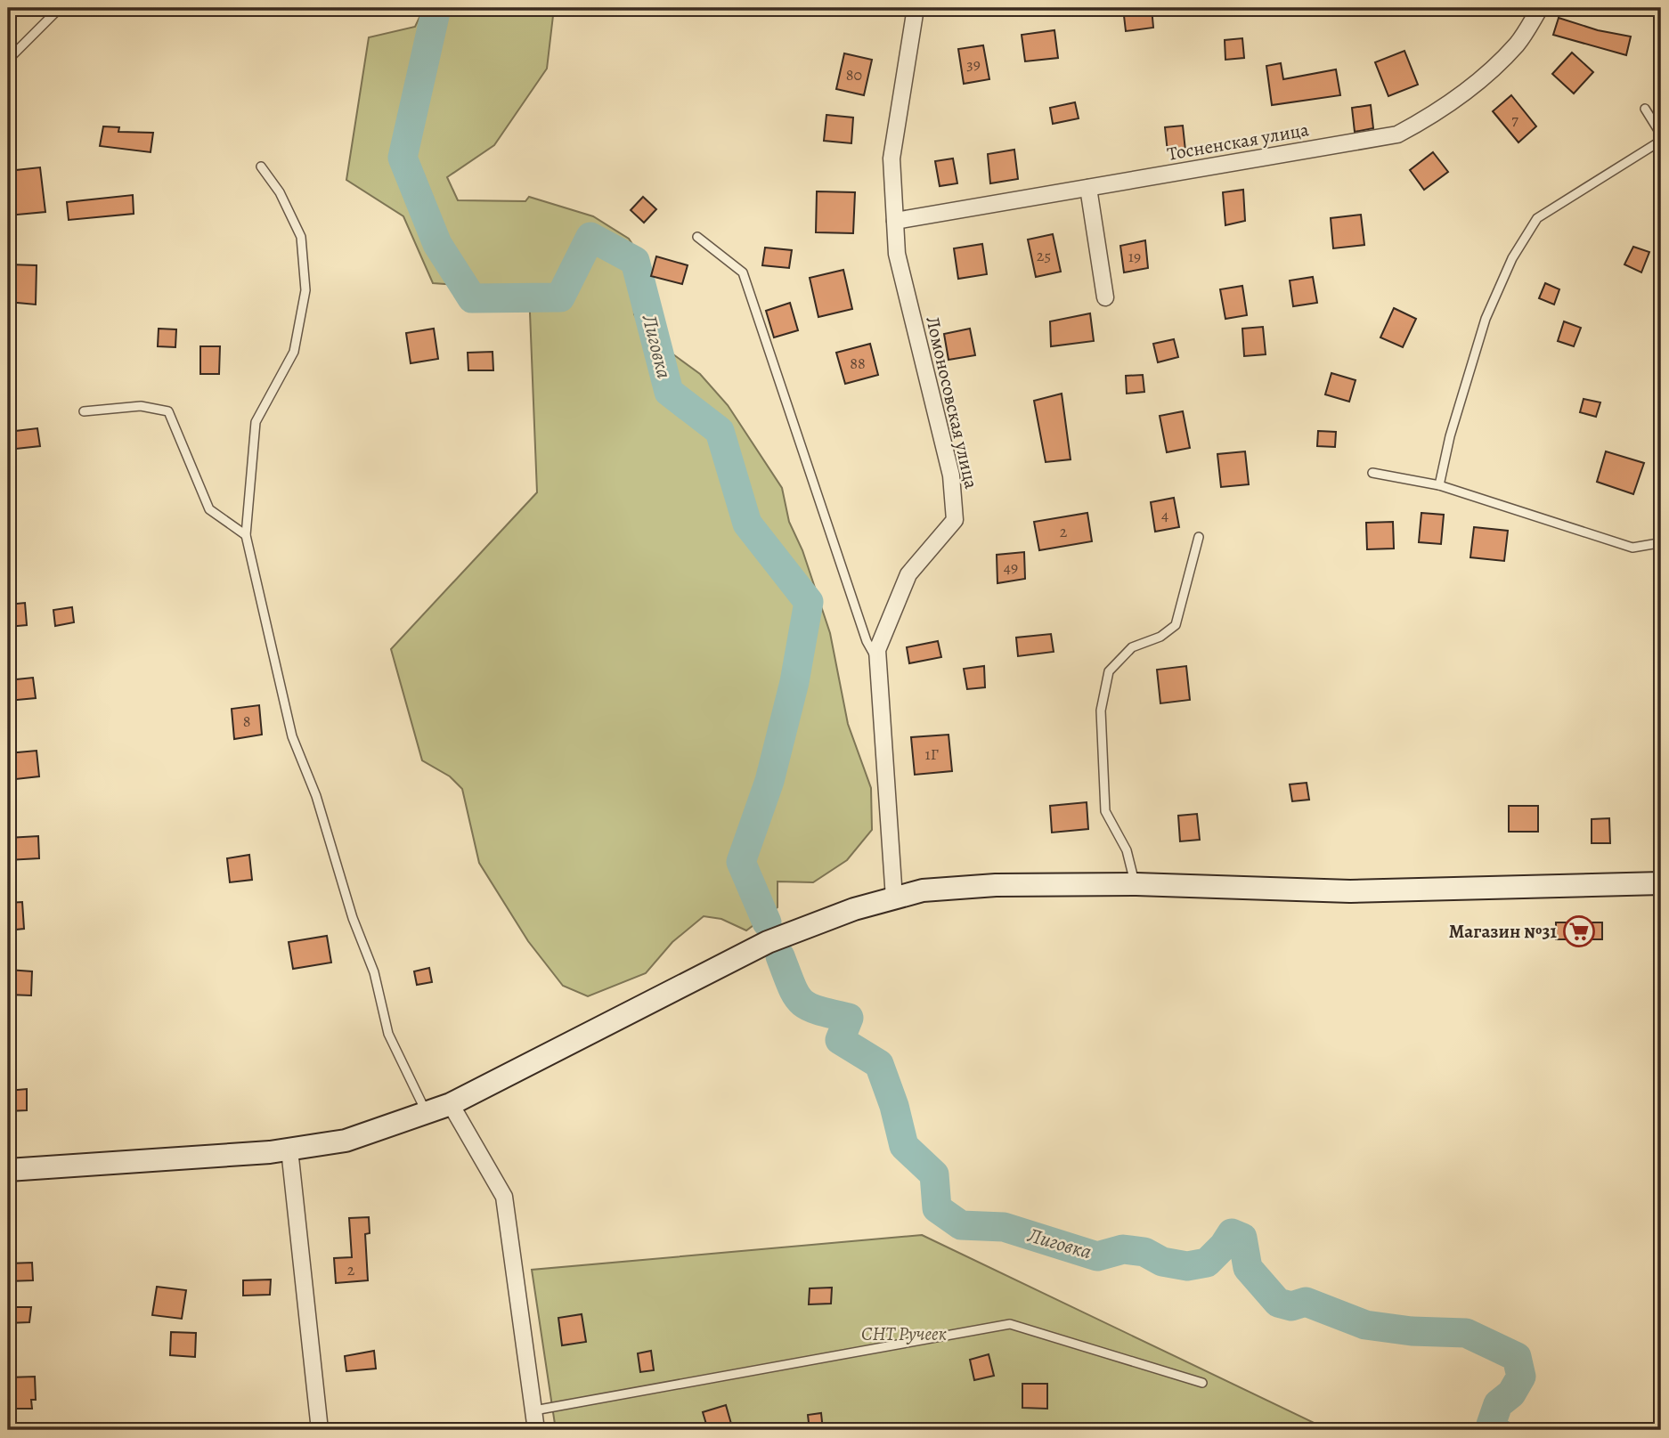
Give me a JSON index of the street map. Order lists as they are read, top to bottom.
{
  "streets": {
    "street": ["Тосненская улица", "Ломоносовская улица"]
  },
  "crossings": [
    ["Тосненская улица", "Ломоносовская улица"]
  ],
  "water": ["Лиговка"],
  "parks": ["СНТ Ручеек"],
  "places": {
    "supermarket": ["Магазин №31"]
  },
  "house_numbers": [
    "39",
    "80",
    "7",
    "25",
    "19",
    "88",
    "4",
    "2",
    "49",
    "8",
    "1Г",
    "2"
  ]
}
